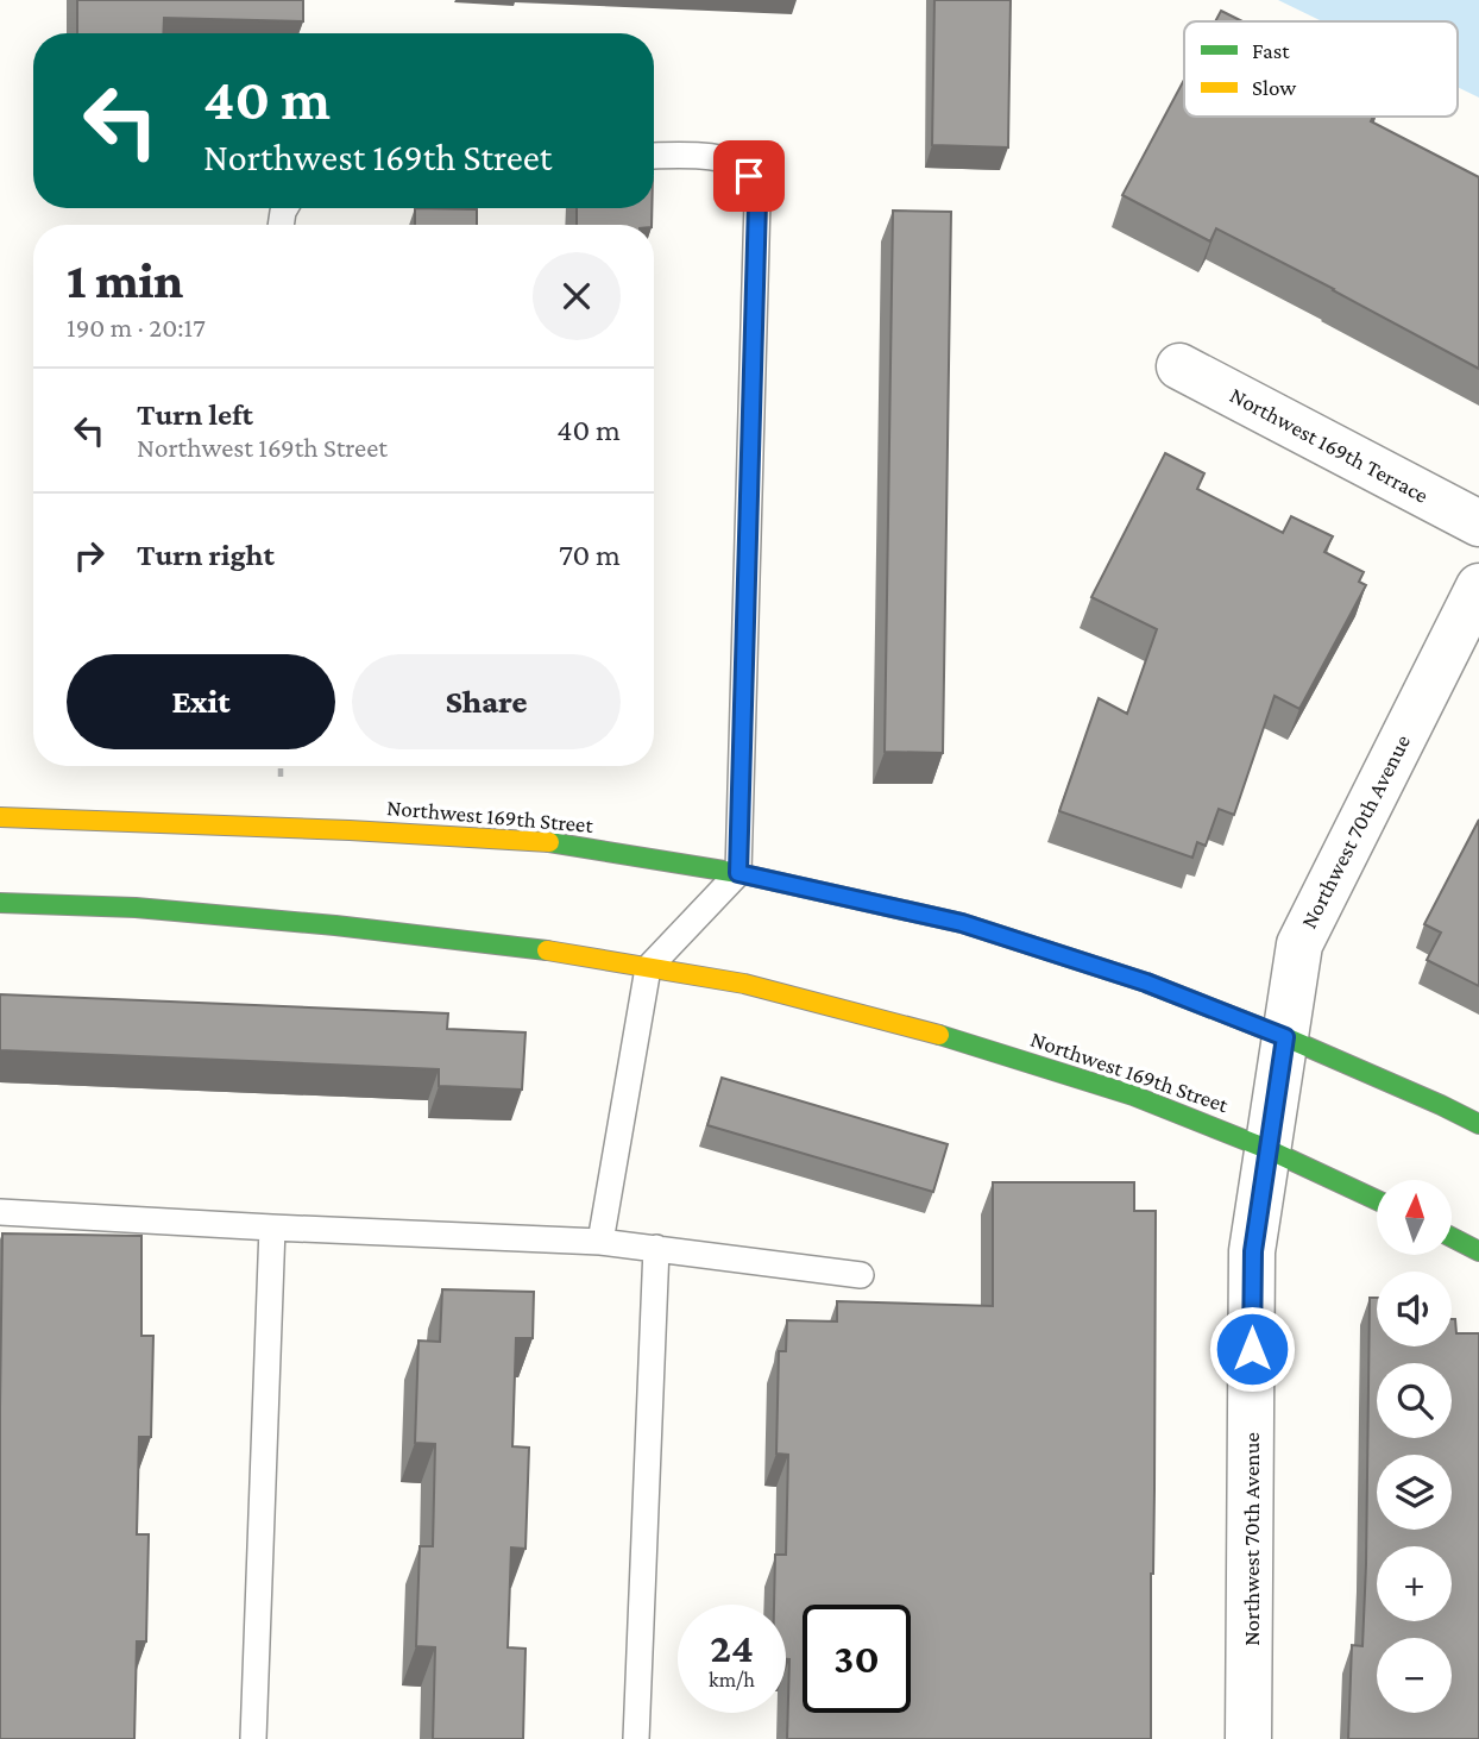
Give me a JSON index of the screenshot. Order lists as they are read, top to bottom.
{
  "streets": {
    "street": ["Northwest 169th Terrace", "Northwest 169th Street", "Northwest 70th Avenue"]
  },
  "crossings": [
    ["Northwest 169th Street", "Northwest 70th Avenue"]
  ],
  "legend": ["Fast", "Slow"],
  "north": "top",
  "page": {
    "turn": ["40 m", "Northwest 169th Street"],
    "heading": ["1 min", "190 m · 20:17"],
    "list": [
      {
        "name": "Turn left",
        "note": "Northwest 169th Street",
        "value": "40 m"
      },
      {
        "name": "Turn right",
        "value": "70 m"
      }
    ],
    "buttons": ["Exit", "Share"],
    "map_buttons": ["+", "−"],
    "speed": "24 km/h",
    "limit": "30"
  }
}
